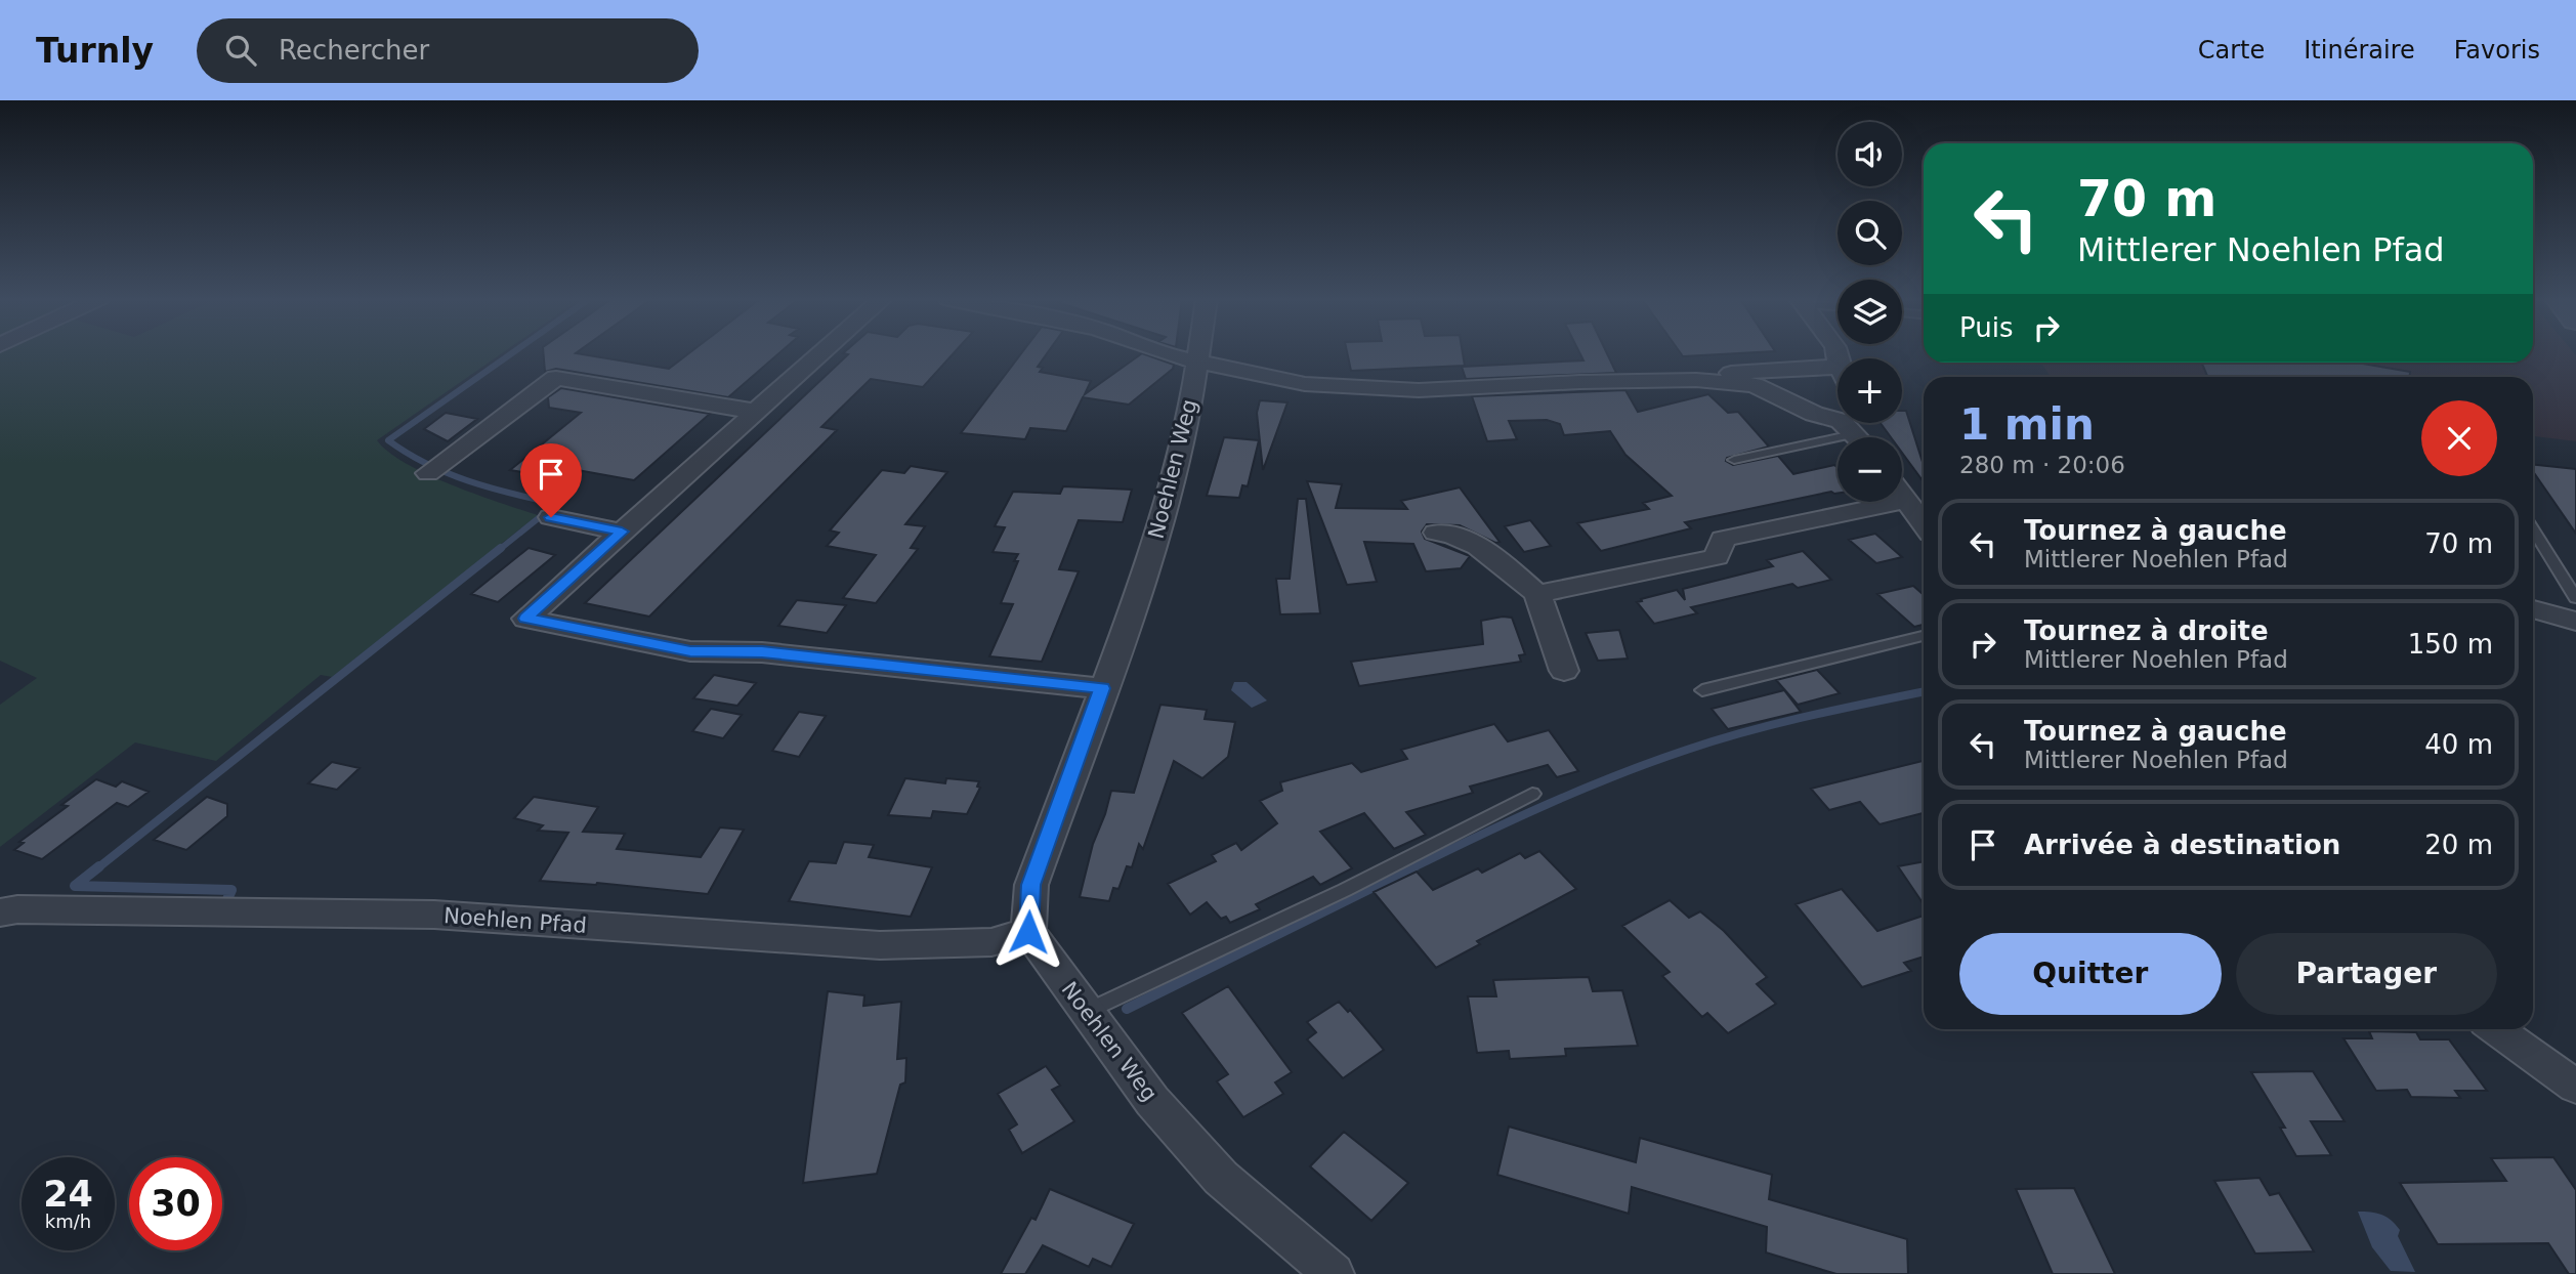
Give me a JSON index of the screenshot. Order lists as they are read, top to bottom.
{
  "streets": {
    "street": ["Noehlen Weg", "Noehlen Pfad"]
  },
  "crossings": [
    ["Noehlen Weg", "Noehlen Pfad"]
  ],
  "page": {
    "header": "Turnly",
    "search": "Rechercher",
    "nav": ["Carte", "Itinéraire", "Favoris"],
    "map_buttons": ["+", "−"],
    "turn": ["70 m", "Mittlerer Noehlen Pfad"],
    "then": "Puis",
    "heading": ["1 min", "280 m · 20:06"],
    "list": [
      {
        "name": "Tournez à gauche",
        "note": "Mittlerer Noehlen Pfad",
        "value": "70 m"
      },
      {
        "name": "Tournez à droite",
        "note": "Mittlerer Noehlen Pfad",
        "value": "150 m"
      },
      {
        "name": "Tournez à gauche",
        "note": "Mittlerer Noehlen Pfad",
        "value": "40 m"
      },
      {
        "name": "Arrivée à destination",
        "value": "20 m"
      }
    ],
    "buttons": ["Quitter", "Partager"],
    "speed": "24 km/h",
    "limit": "30"
  }
}
